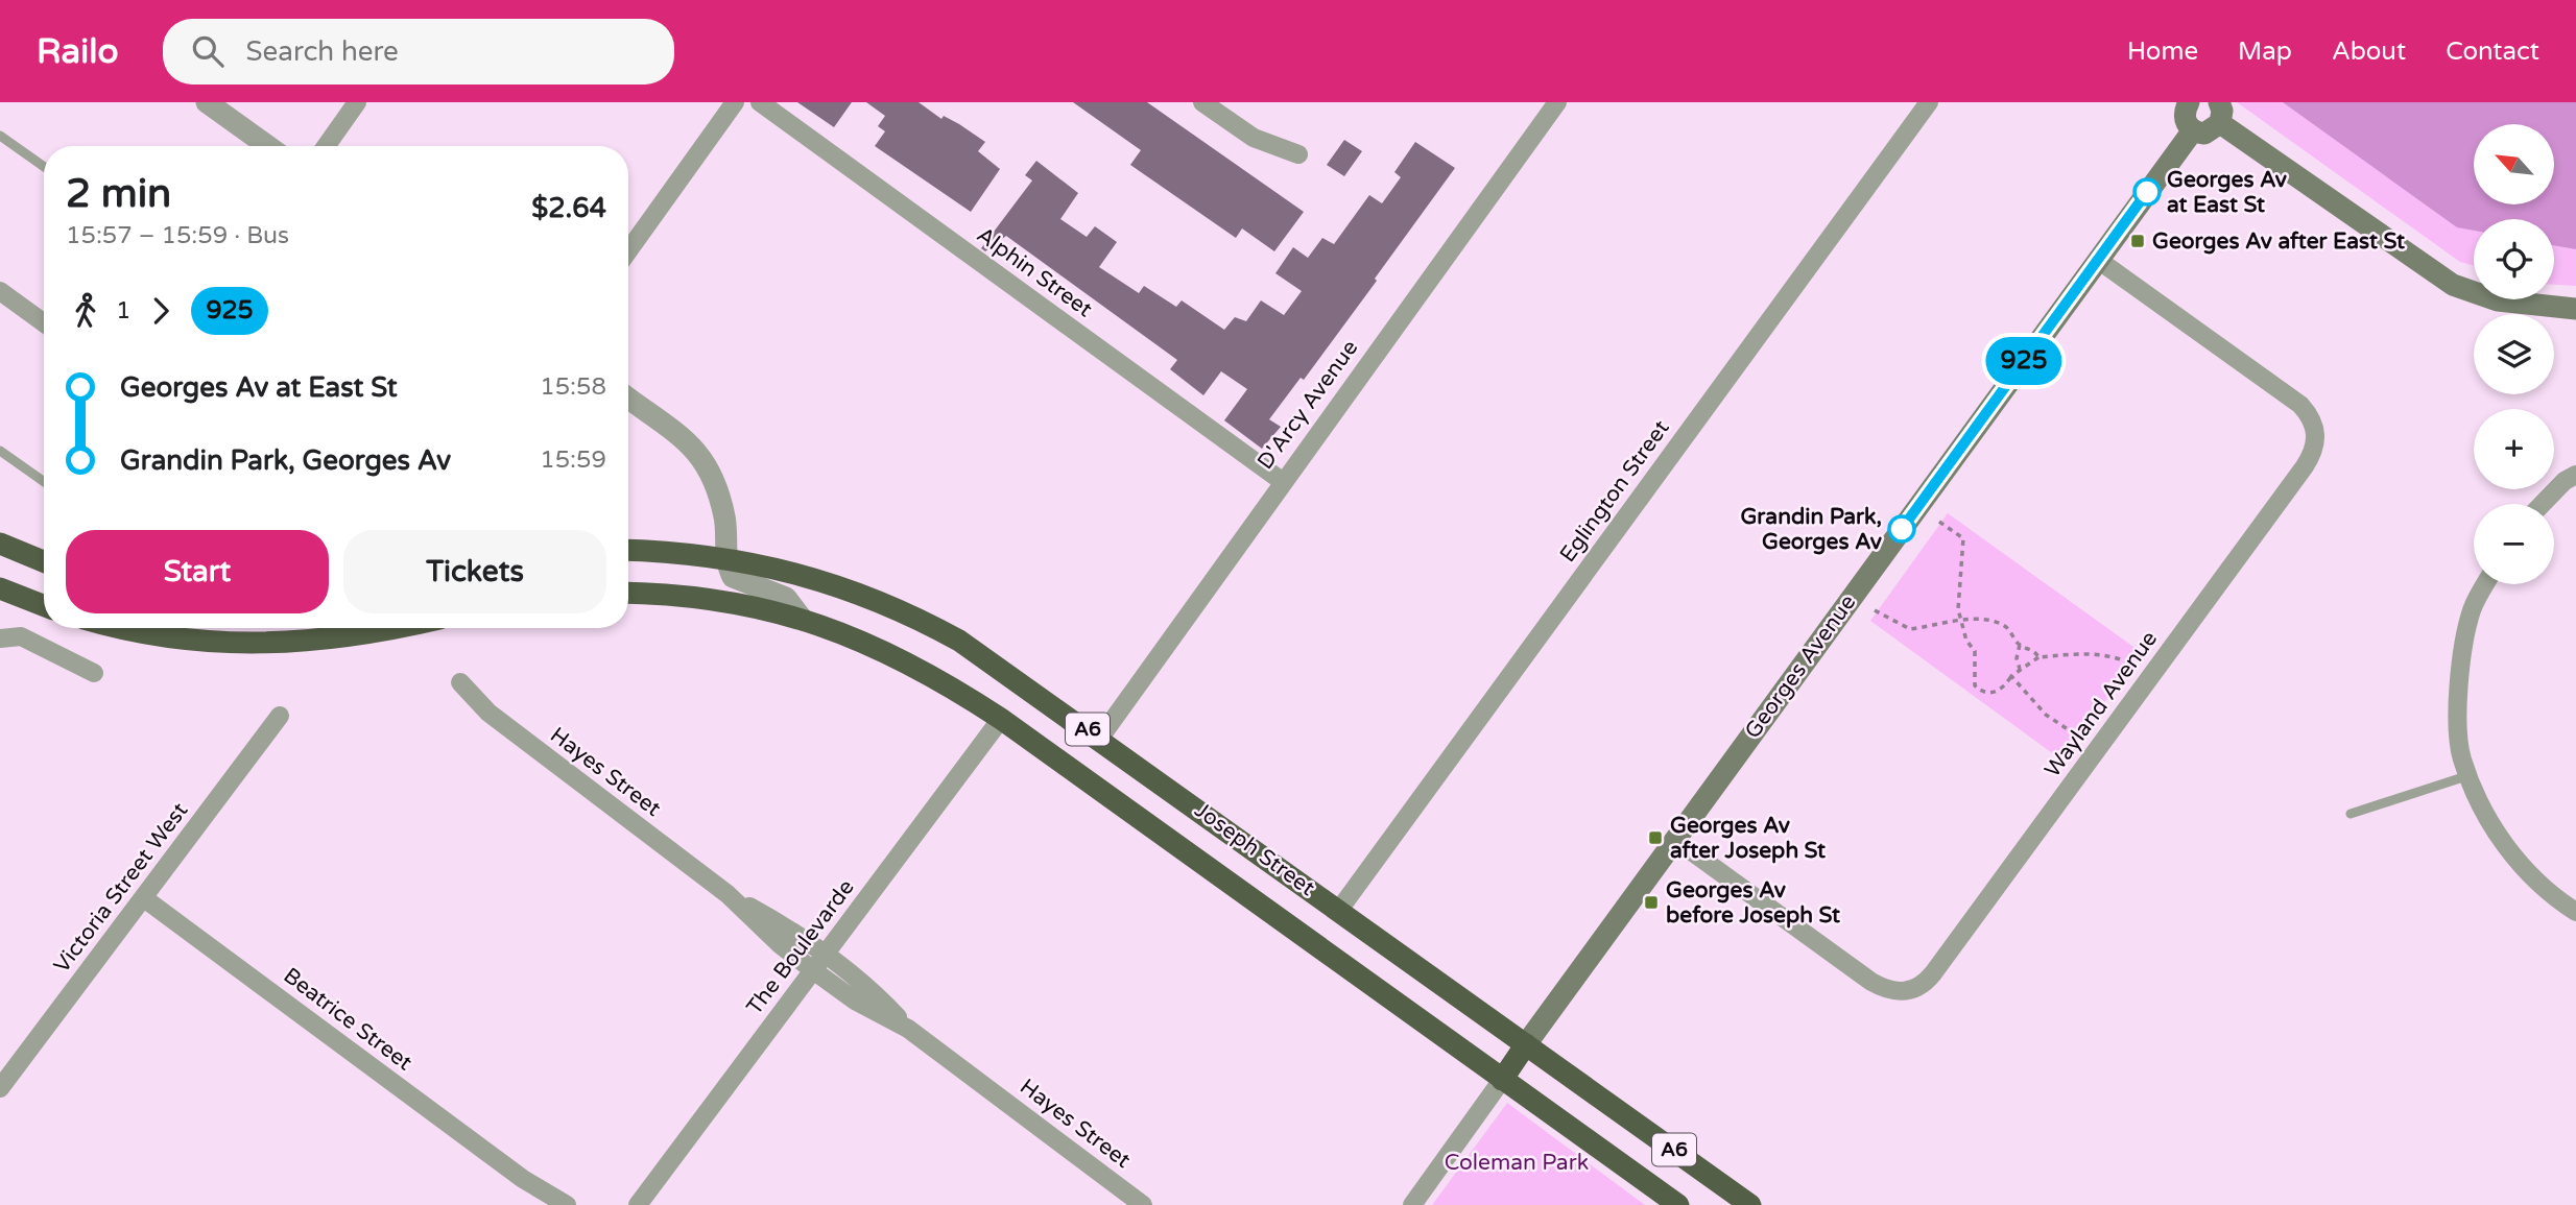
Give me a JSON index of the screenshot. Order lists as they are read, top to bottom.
{
  "streets": {
    "highway": ["Georges Avenue", "A6", "Joseph Street"],
    "street": [
      "Alphin Street",
      "D'Arcy Avenue",
      "Eglington Street",
      "Wayland Avenue",
      "Hayes Street",
      "Victoria Street West",
      "The Boulevarde",
      "Beatrice Street"
    ]
  },
  "crossings": [
    ["Alphin Street", "D'Arcy Avenue"],
    ["D'Arcy Avenue", "Joseph Street"],
    ["Eglington Street", "Joseph Street"],
    ["Georges Avenue", "Wayland Avenue"],
    ["Georges Avenue", "Joseph Street"],
    ["A6", "Joseph Street"],
    ["Hayes Street", "The Boulevarde"],
    ["Joseph Street", "The Boulevarde"],
    ["Victoria Street West", "Beatrice Street"]
  ],
  "parks": ["Coleman Park"],
  "places": {
    "other": ["Georges Av at East St", "Grandin Park, Georges Av"],
    "transit": ["Georges Av after East St", "Georges Av after Joseph St", "Georges Av before Joseph St"]
  },
  "lines": ["bus line 925"],
  "north": "top left",
  "page": {
    "header": "Railo",
    "search": "Search here",
    "nav": [
      "Home",
      "Map",
      "About",
      "Contact"
    ],
    "on_map": "925",
    "map_buttons": ["+", "−"],
    "heading": ["2 min", "15:57 – 15:59 · Bus", "$2.64"],
    "legs": ["1", "925"],
    "list": [
      {
        "name": "Georges Av at East St",
        "value": "15:58"
      },
      {
        "name": "Grandin Park, Georges Av",
        "value": "15:59"
      }
    ],
    "buttons": ["Start", "Tickets"]
  }
}
